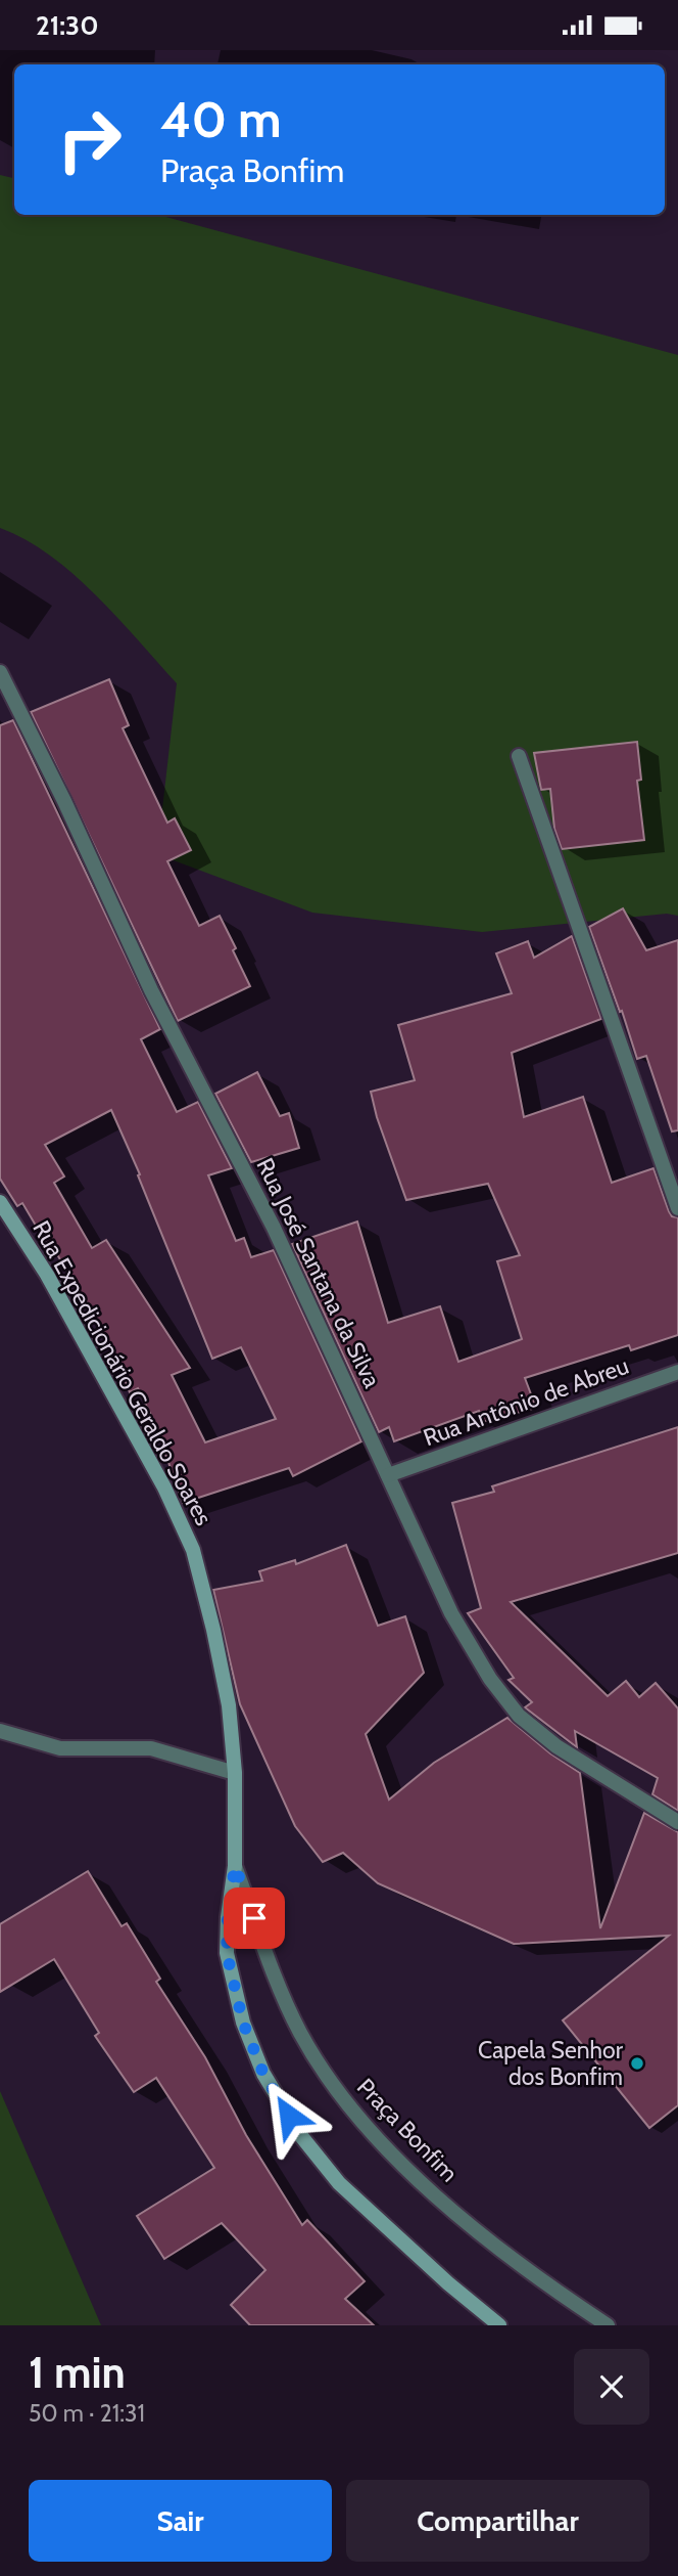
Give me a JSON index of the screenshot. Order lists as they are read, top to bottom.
{
  "streets": {
    "main road": ["Rua Expedicionário Geraldo Soares"],
    "street": ["Rua José Santana da Silva", "Rua Antônio de Abreu", "Praça Bonfim"]
  },
  "crossings": [
    ["Rua José Santana da Silva", "Rua Antônio de Abreu"],
    ["Rua Expedicionário Geraldo Soares", "Praça Bonfim"]
  ],
  "places": ["Capela Senhor dos Bonfim"],
  "page": {
    "status": "21:30",
    "turn": ["40 m", "Praça Bonfim"],
    "heading": ["1 min", "50 m · 21:31"],
    "buttons": ["Sair", "Compartilhar"]
  }
}
